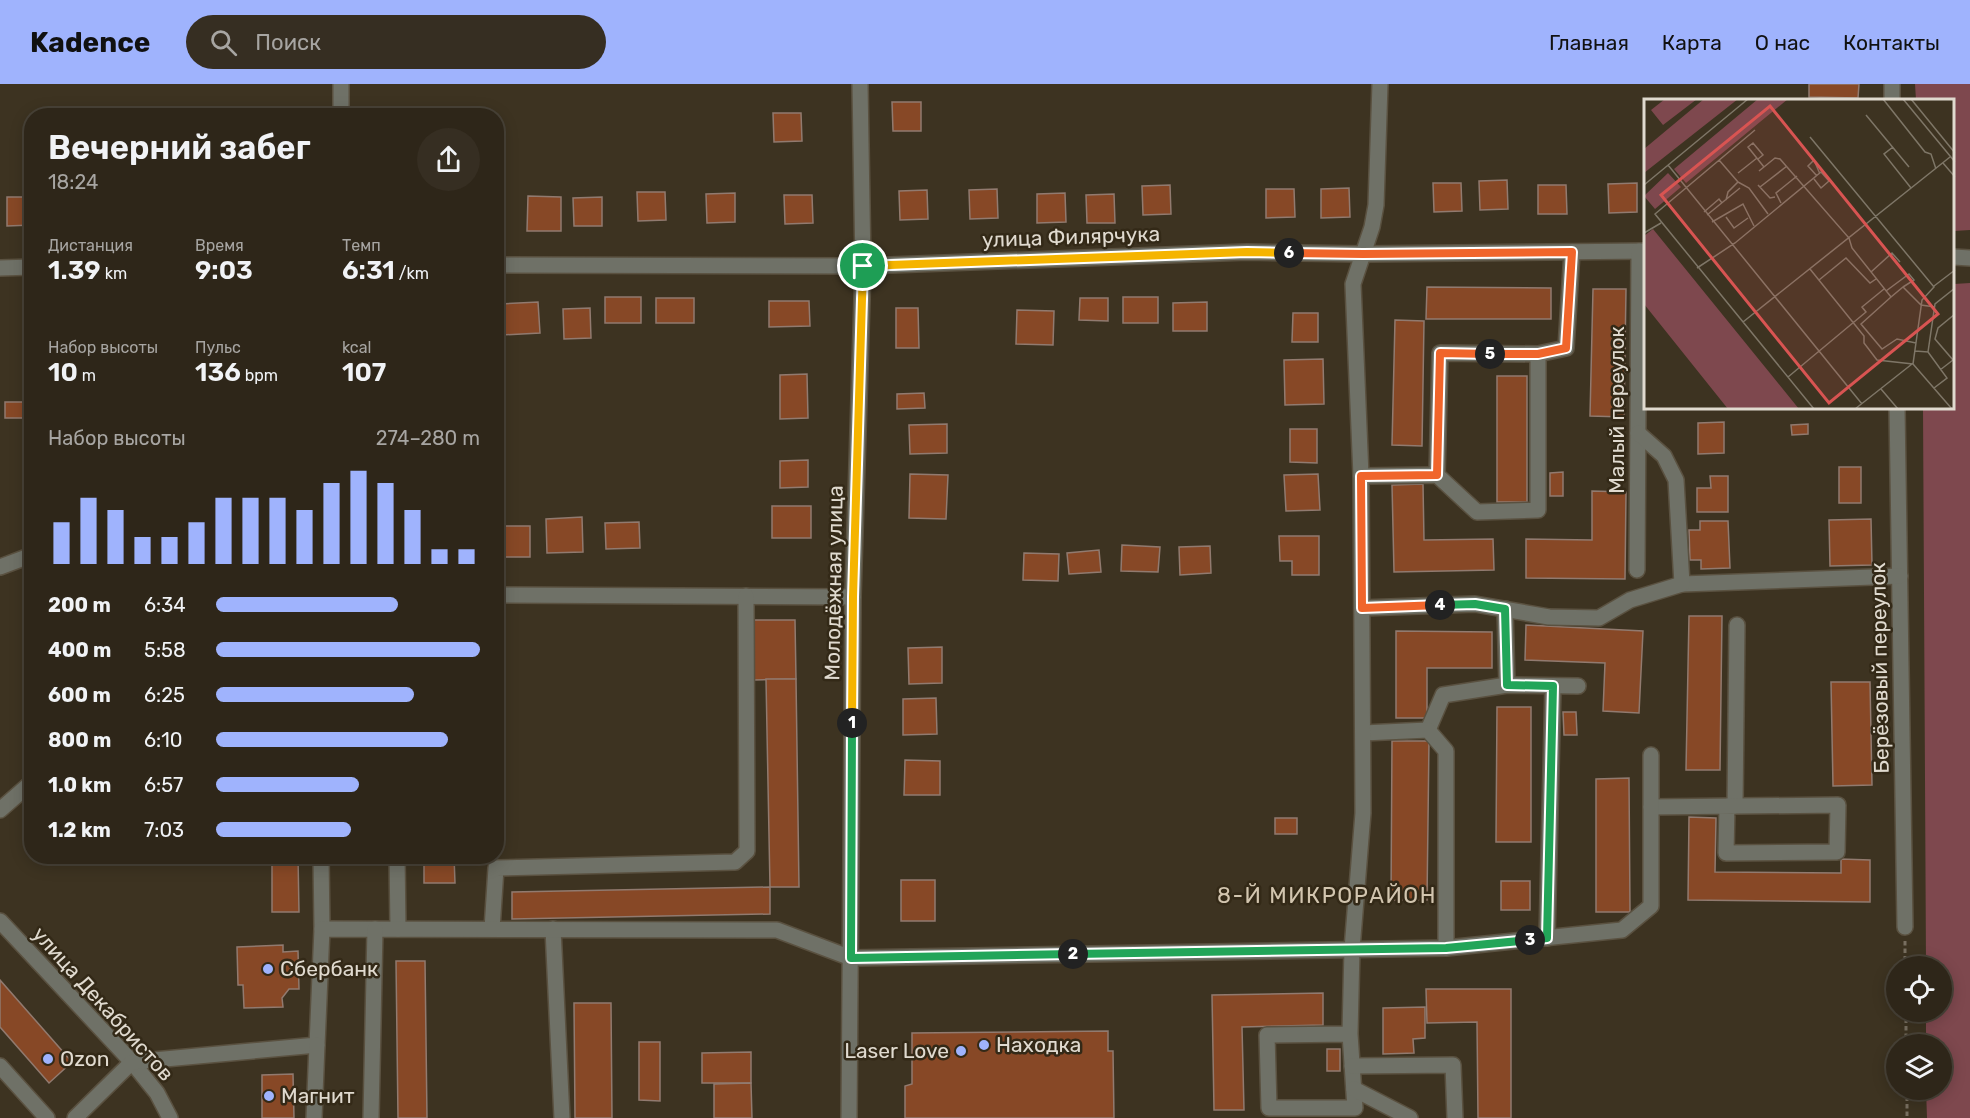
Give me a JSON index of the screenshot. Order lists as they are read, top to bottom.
{
  "streets": {
    "street": [
      "улица Филярчука",
      "Малый переулок",
      "Молодёжная улица",
      "Берёзовый переулок",
      "улица Декабристов"
    ]
  },
  "crossings": [
    ["улица Филярчука", "Малый переулок"],
    ["улица Филярчука", "Молодёжная улица"]
  ],
  "districts": ["8-Й МИКРОРАЙОН"],
  "places": [
    "Сбербанк",
    "Находка",
    "Laser Love",
    "Ozon",
    "Магнит"
  ],
  "page": {
    "header": "Kadence",
    "search": "Поиск",
    "nav": [
      "Главная",
      "Карта",
      "О нас",
      "Контакты"
    ],
    "heading": ["Вечерний забег", "18:24"],
    "stats": [
      ["Дистанция", "1.39 km"],
      ["Время", "9:03"],
      ["Темп", "6:31 /km"],
      ["Набор высоты", "10 m"],
      ["Пульс", "136 bpm"],
      ["kcal", "107"]
    ],
    "pins": [
      "6",
      "5",
      "4",
      "1",
      "3",
      "2"
    ],
    "chart": ["Набор высоты", "274–280 m"],
    "list": [
      {
        "name": "200 m",
        "note": "6:34"
      },
      {
        "name": "400 m",
        "note": "5:58"
      },
      {
        "name": "600 m",
        "note": "6:25"
      },
      {
        "name": "800 m",
        "note": "6:10"
      },
      {
        "name": "1.0 km",
        "note": "6:57"
      },
      {
        "name": "1.2 km",
        "note": "7:03"
      }
    ]
  }
}
